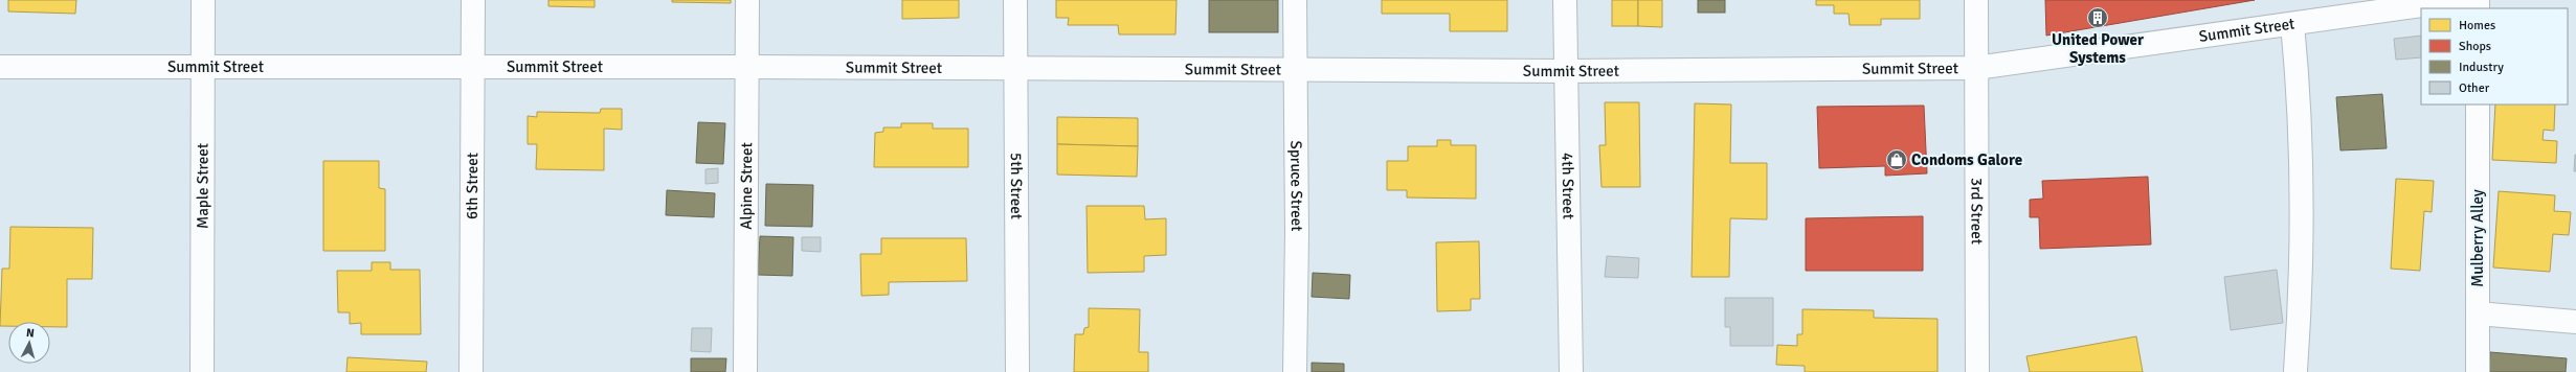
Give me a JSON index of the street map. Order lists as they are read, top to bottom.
{
  "streets": {
    "street": [
      "Summit Street",
      "Maple Street",
      "6th Street",
      "Alpine Street",
      "5th Street",
      "Spruce Street",
      "4th Street",
      "3rd Street",
      "Mulberry Alley"
    ]
  },
  "crossings": [
    ["Summit Street", "Maple Street"],
    ["Summit Street", "6th Street"],
    ["Summit Street", "Alpine Street"],
    ["Summit Street", "5th Street"],
    ["Summit Street", "Spruce Street"],
    ["Summit Street", "4th Street"],
    ["Summit Street", "3rd Street"]
  ],
  "places": {
    "building": ["United Power Systems"],
    "shop": ["Condoms Galore"]
  },
  "legend": [
    "Homes",
    "Shops",
    "Industry",
    "Other"
  ],
  "north": "top"
}
